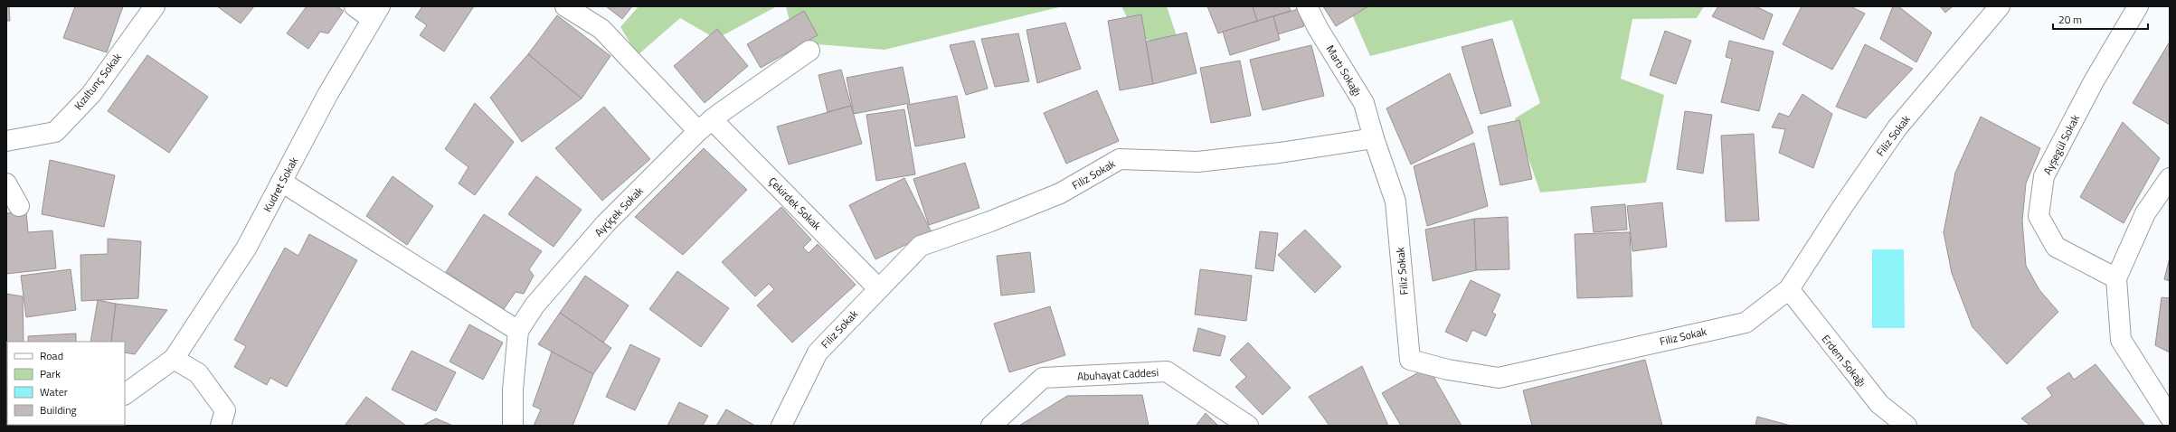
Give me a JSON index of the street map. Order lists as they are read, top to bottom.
{
  "streets": {
    "street": [
      "Martı Sokağı",
      "Kızıltunç Sokak",
      "Filiz Sokak",
      "Ayşegül Sokak",
      "Kudret Sokak",
      "Çekirdek Sokak",
      "Ayçiçek Sokak",
      "Erdem Sokağı",
      "Abuhayat Caddesi"
    ]
  },
  "crossings": [
    ["Martı Sokağı", "Filiz Sokak"],
    ["Filiz Sokak", "Çekirdek Sokak"],
    ["Filiz Sokak", "Erdem Sokağı"],
    ["Çekirdek Sokak", "Ayçiçek Sokak"]
  ],
  "legend": [
    "Road",
    "Park",
    "Water",
    "Building"
  ],
  "scale_bar": "20 m"
}
